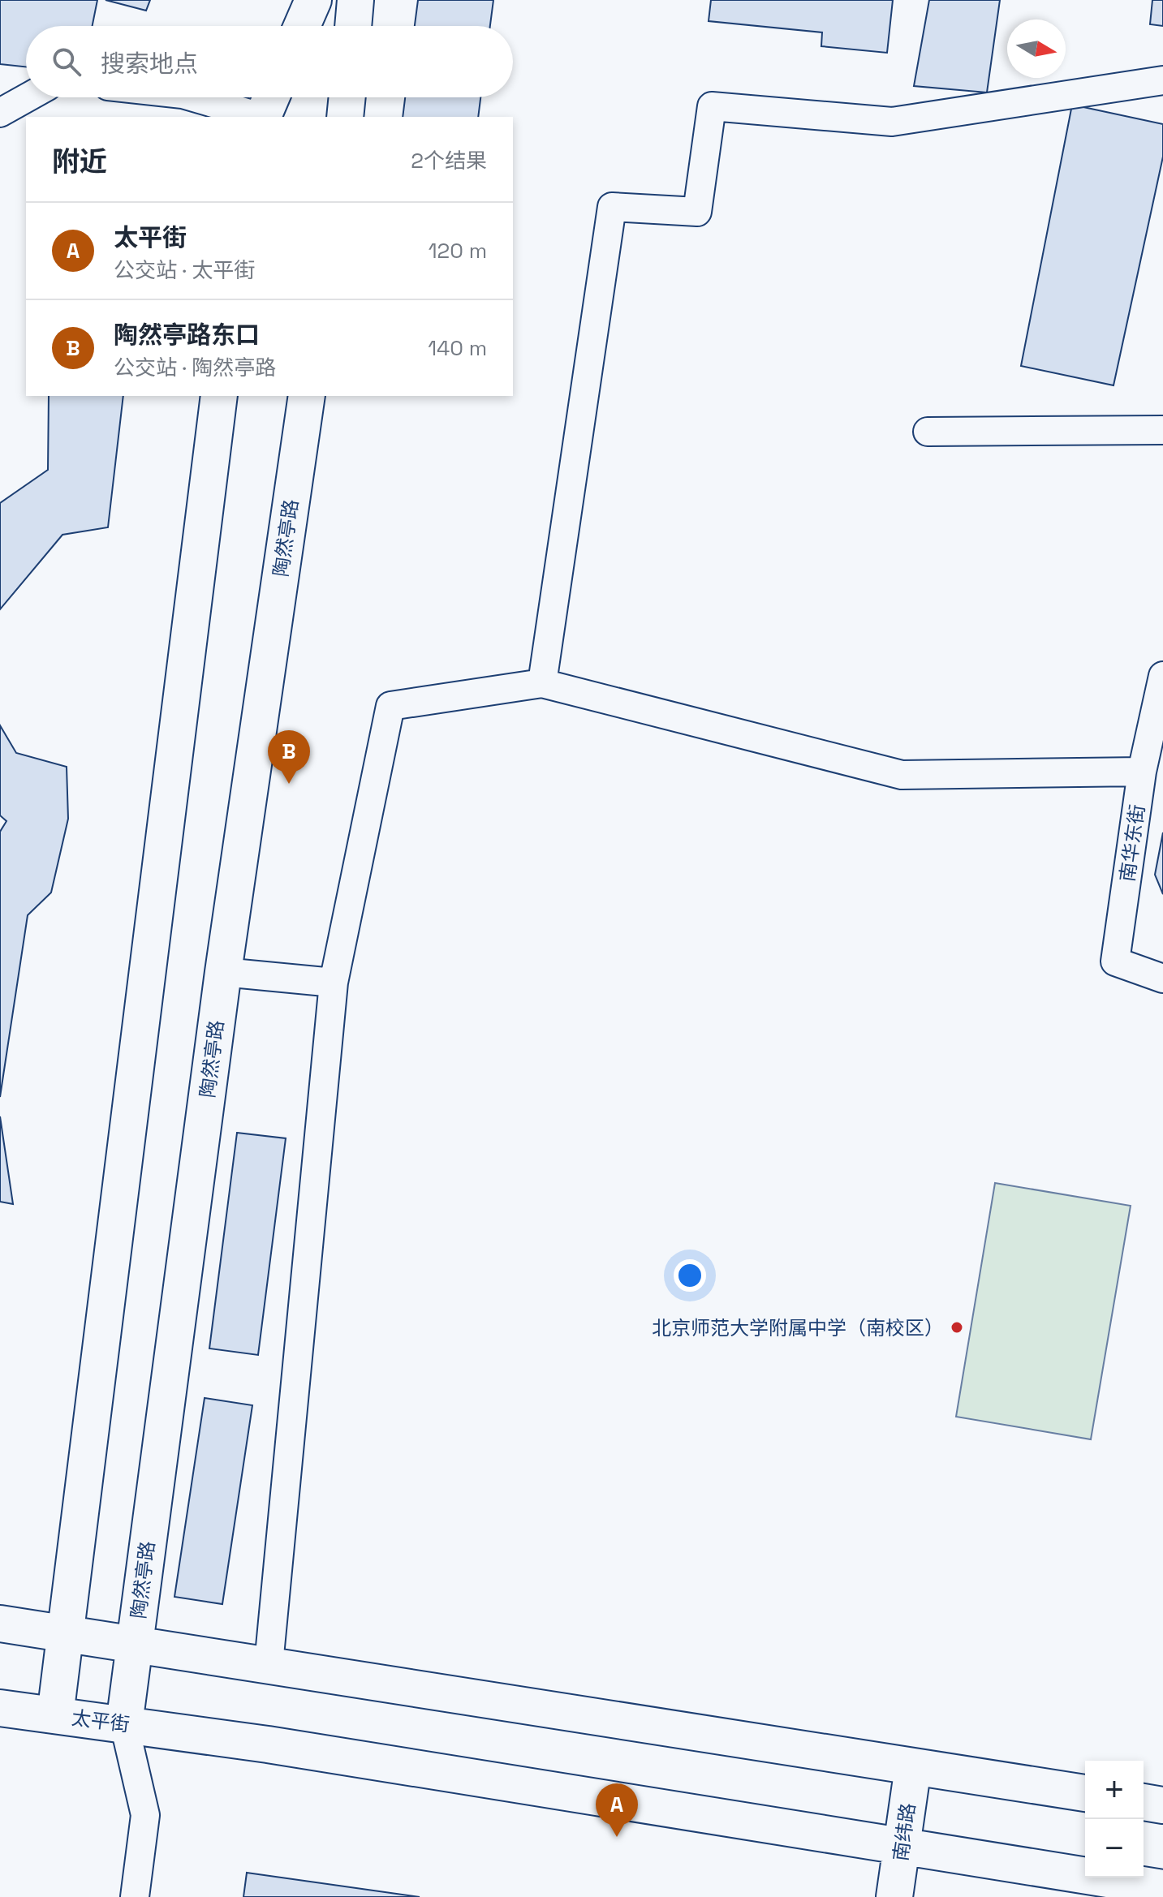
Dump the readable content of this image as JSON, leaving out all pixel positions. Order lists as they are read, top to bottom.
{
  "streets": {
    "main road": ["陶然亭路", "太平街", "南纬路"],
    "street": ["南华东街"]
  },
  "crossings": [
    ["陶然亭路", "太平街"],
    ["太平街", "南纬路"]
  ],
  "places": ["北京师范大学附属中学（南校区）"],
  "north": "right",
  "page": {
    "search": "搜索地点",
    "heading": ["附近", "2个结果"],
    "list": [
      {
        "mark": "A",
        "name": "太平街",
        "note": "公交站 · 太平街",
        "value": "120 m"
      },
      {
        "mark": "B",
        "name": "陶然亭路东口",
        "note": "公交站 · 陶然亭路",
        "value": "140 m"
      }
    ],
    "pins": ["B", "A"],
    "map_buttons": ["+", "−"]
  }
}
